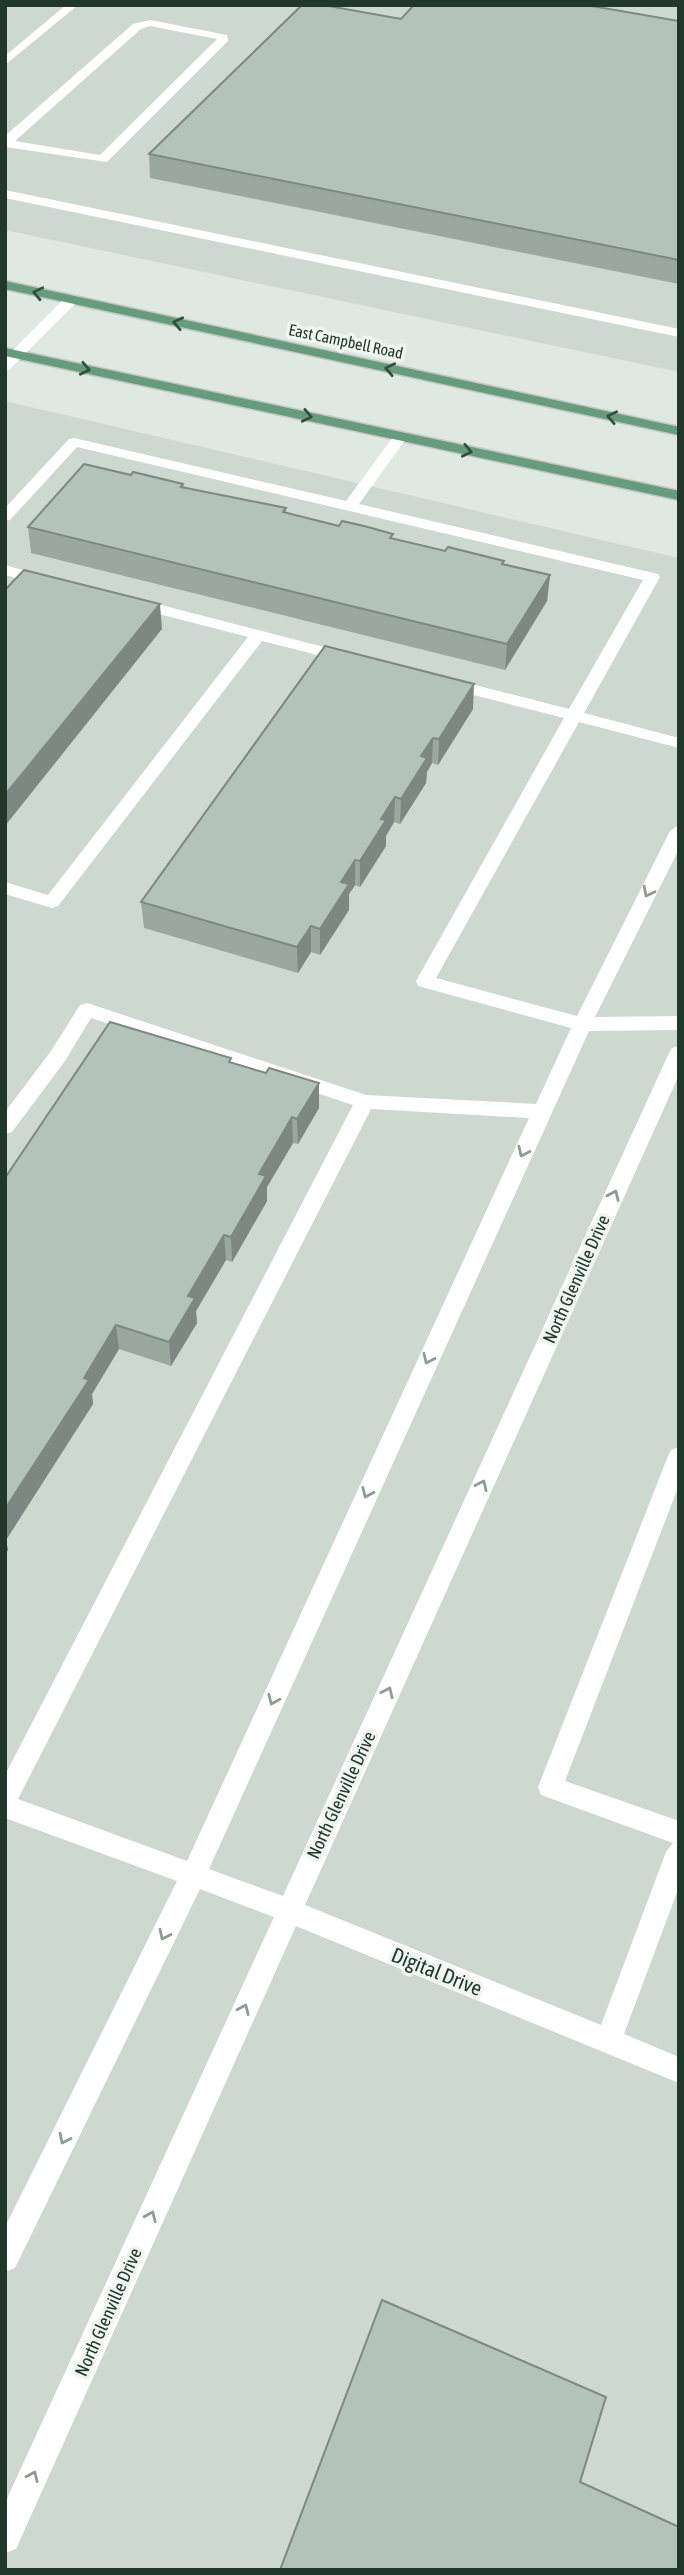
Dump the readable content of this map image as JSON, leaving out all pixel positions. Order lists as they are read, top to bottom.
{
  "streets": {
    "main road": ["East Campbell Road"],
    "street": ["North Glenville Drive", "Digital Drive"]
  },
  "crossings": [
    ["North Glenville Drive", "Digital Drive"]
  ]
}
